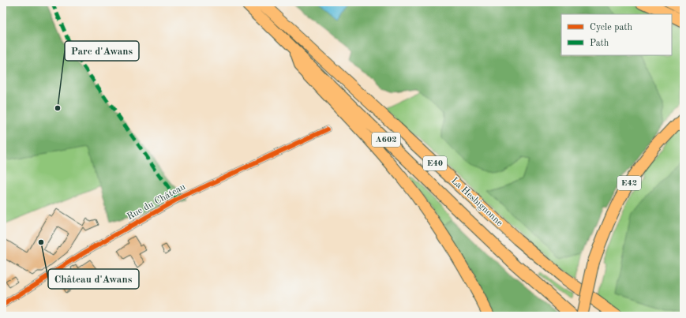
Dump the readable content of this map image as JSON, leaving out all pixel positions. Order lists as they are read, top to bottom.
{
  "streets": {
    "highway": [
      "A602",
      "E40",
      "E42",
      "La Hesbignonne"
    ],
    "street": ["Rue du Château"]
  },
  "places": ["Parc d'Awans", "Château d'Awans"],
  "legend": ["Cycle path", "Path"]
}
